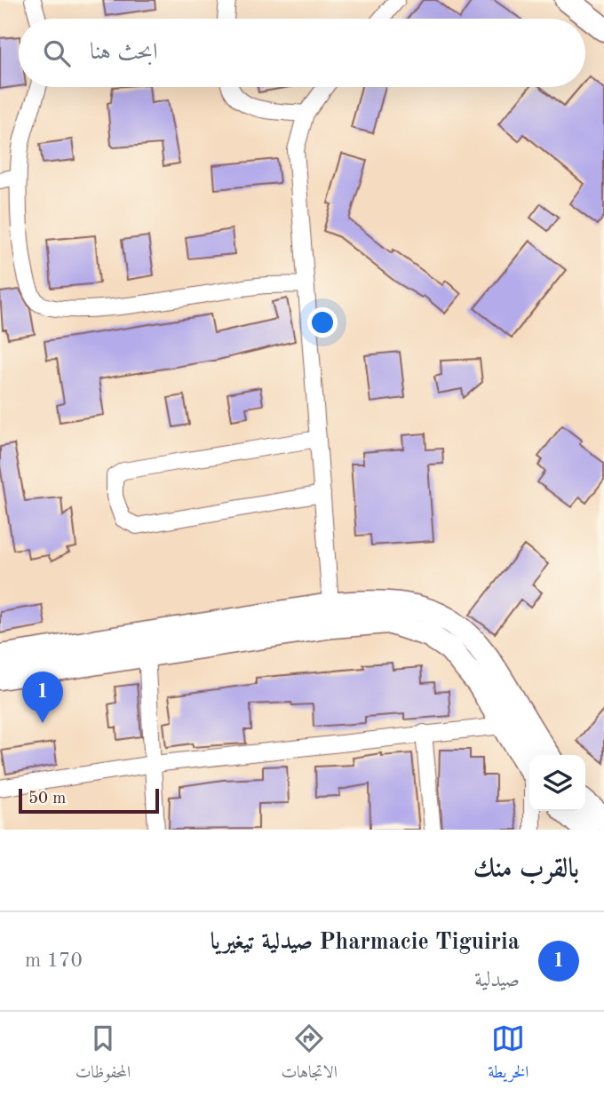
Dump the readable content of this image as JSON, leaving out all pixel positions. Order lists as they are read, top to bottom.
{
  "scale_bar": "50 m",
  "page": {
    "search": "ابحث هنا",
    "pins": "1",
    "scale": "50 m",
    "heading": "بالقرب منك",
    "list": [
      {
        "mark": "1",
        "name": "Pharmacie Tiguiria صيدلية تيغيريا",
        "note": "صيدلية",
        "value": "170 m"
      }
    ],
    "nav": ["الخريطة", "الاتجاهات", "المحفوظات"]
  }
}
